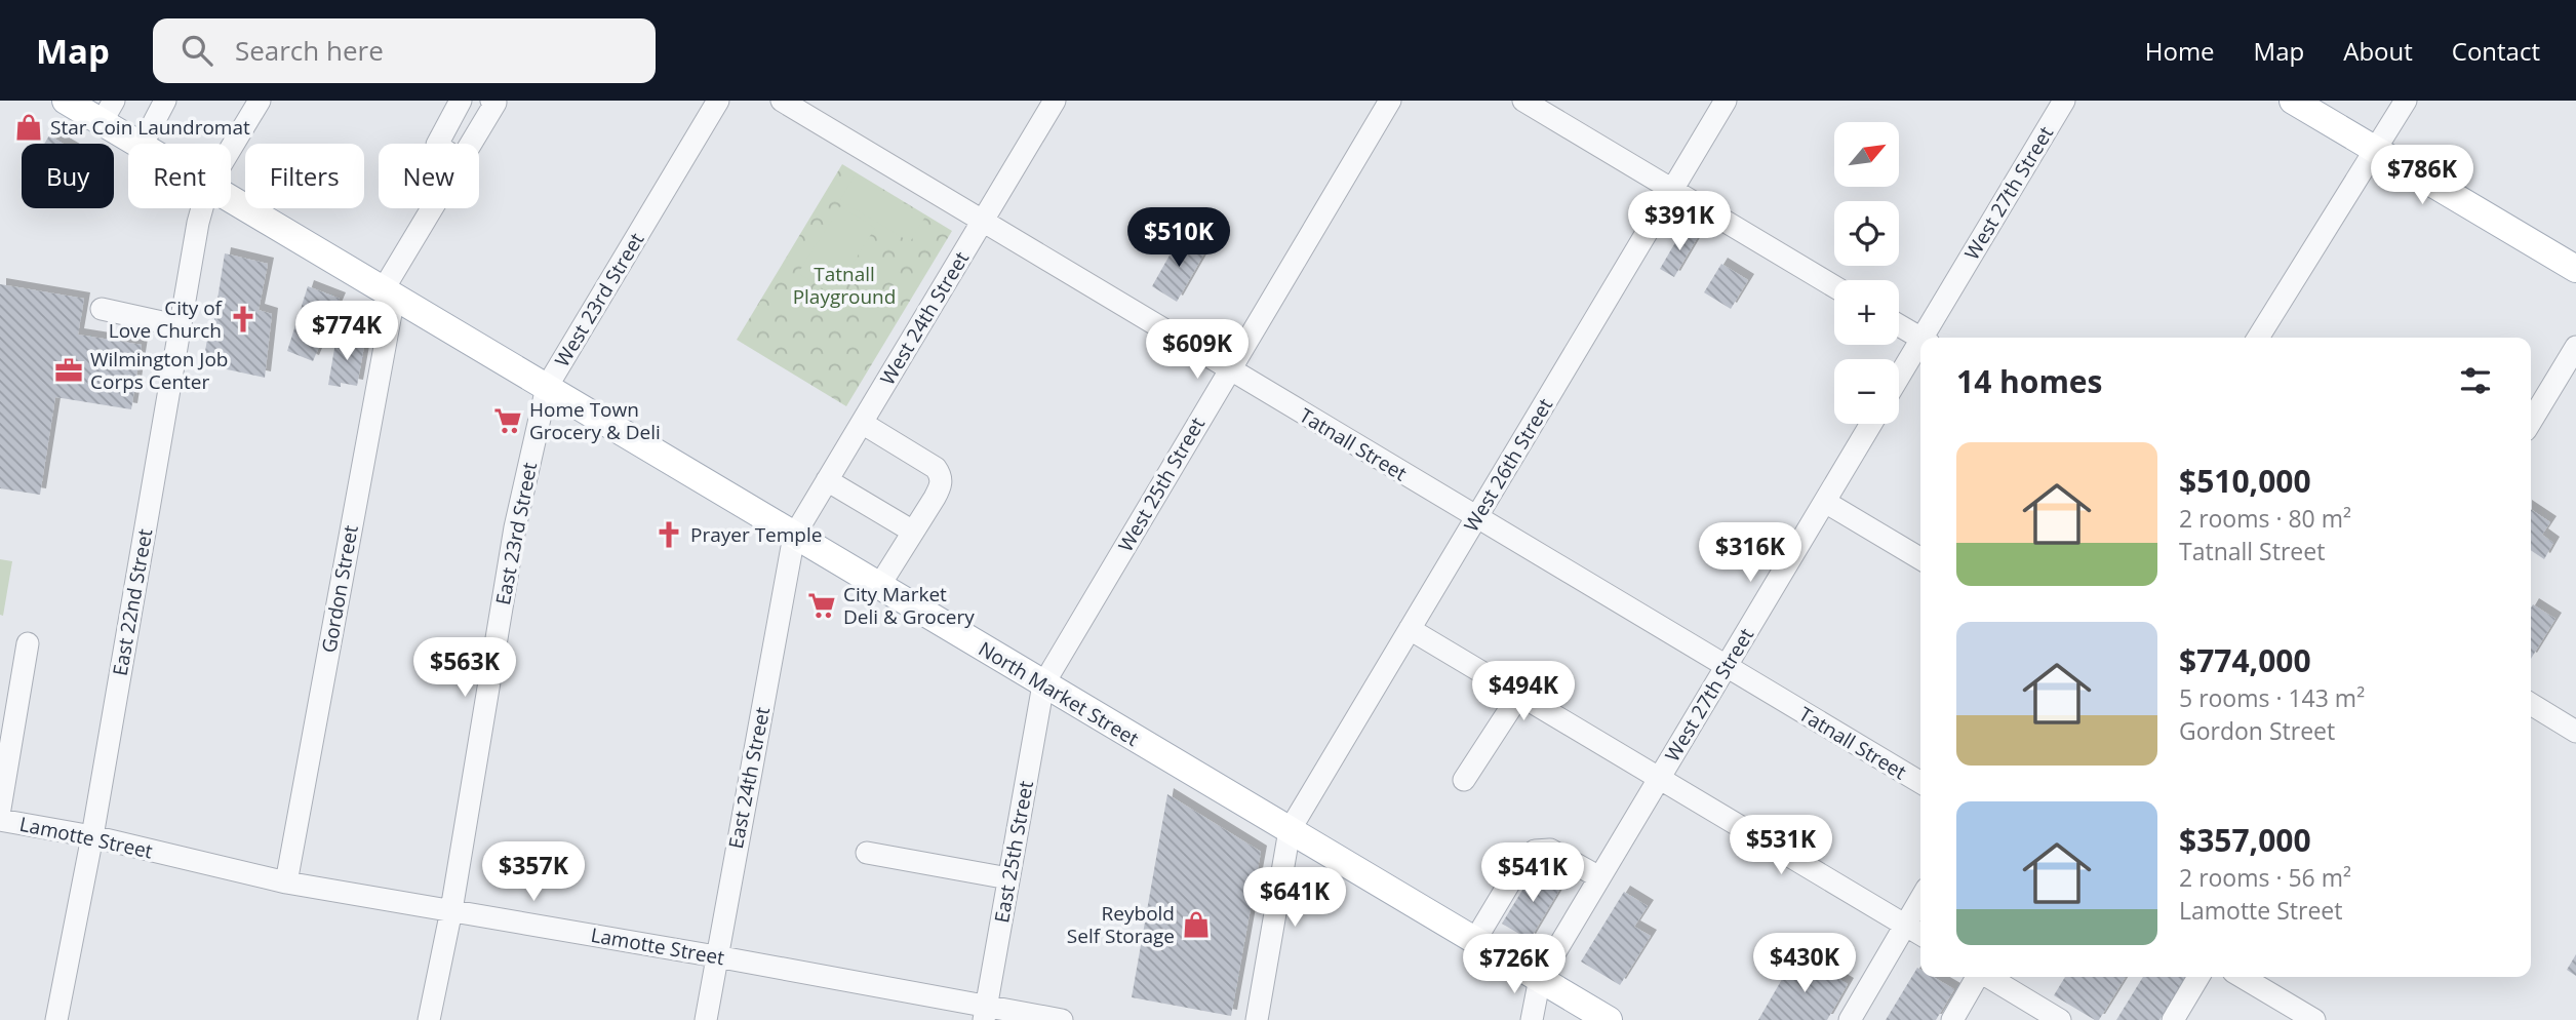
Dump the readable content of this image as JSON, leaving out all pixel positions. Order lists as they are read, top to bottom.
{
  "streets": {
    "main road": ["North Market Street"],
    "street": [
      "West 27th Street",
      "West 23rd Street",
      "West 24th Street",
      "Tatnall Street",
      "West 26th Street",
      "West 25th Street",
      "East 23rd Street",
      "Gordon Street",
      "East 22nd Street",
      "East 24th Street",
      "Lamotte Street",
      "East 25th Street"
    ]
  },
  "crossings": [
    ["West 27th Street", "Tatnall Street"],
    ["West 27th Street", "North Market Street"],
    ["West 23rd Street", "East 23rd Street"],
    ["West 23rd Street", "North Market Street"],
    ["West 24th Street", "Tatnall Street"],
    ["West 24th Street", "North Market Street"],
    ["West 24th Street", "East 24th Street"],
    ["Tatnall Street", "West 26th Street"],
    ["Tatnall Street", "West 25th Street"],
    ["West 26th Street", "North Market Street"],
    ["West 25th Street", "North Market Street"],
    ["West 25th Street", "East 25th Street"],
    ["East 23rd Street", "North Market Street"],
    ["East 23rd Street", "Lamotte Street"],
    ["Gordon Street", "North Market Street"],
    ["Gordon Street", "Lamotte Street"],
    ["East 22nd Street", "Lamotte Street"],
    ["North Market Street", "East 24th Street"],
    ["North Market Street", "East 25th Street"],
    ["East 24th Street", "Lamotte Street"],
    ["Lamotte Street", "East 25th Street"]
  ],
  "parks": ["Tatnall Playground"],
  "places": {
    "shop": ["Star Coin Laundromat", "Reybold Self Storage"],
    "church": ["City of Love Church", "Prayer Temple"],
    "office": ["Wilmington Job Corps Center"],
    "supermarket": ["Home Town Grocery & Deli", "City Market Deli & Grocery"]
  },
  "north": "top right",
  "page": {
    "header": "Map",
    "search": "Search here",
    "nav": [
      "Home",
      "Map",
      "About",
      "Contact"
    ],
    "map_buttons": ["+", "−"],
    "chip": [
      "Buy",
      "Rent",
      "Filters",
      "New"
    ],
    "price": [
      "$786K",
      "$391K",
      "$510K",
      "$774K",
      "$609K",
      "$316K",
      "$563K",
      "$494K",
      "$531K",
      "$357K",
      "$541K",
      "$641K",
      "$430K",
      "$726K"
    ],
    "heading": "14 homes",
    "list": [
      {
        "name": "$510,000",
        "note": "2 rooms · 80 m² · Tatnall Street"
      },
      {
        "name": "$774,000",
        "note": "5 rooms · 143 m² · Gordon Street"
      },
      {
        "name": "$357,000",
        "note": "2 rooms · 56 m² · Lamotte Street"
      }
    ]
  }
}
